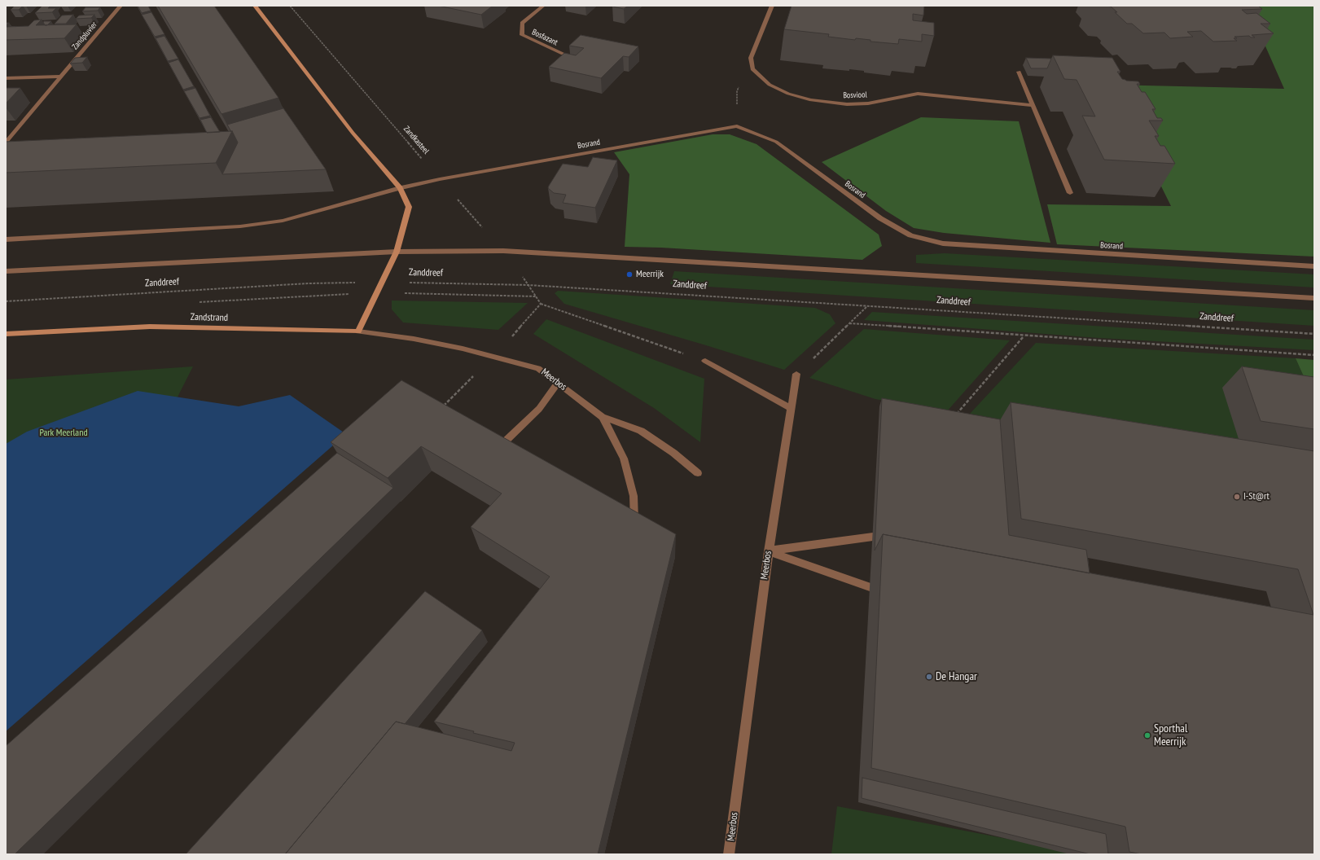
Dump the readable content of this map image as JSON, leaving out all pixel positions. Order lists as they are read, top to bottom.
{
  "streets": {
    "street": [
      "Zandpluvier",
      "Bosfazant",
      "Bosviool",
      "Bosrand",
      "Zanddreef",
      "Zandstrand",
      "Meerbos"
    ],
    "path": ["Zandkasteel"]
  },
  "crossings": [
    ["Zandkasteel", "Bosrand"],
    ["Zandkasteel", "Zanddreef"],
    ["Zandstrand", "Meerbos"]
  ],
  "parks": ["Park Meerland"],
  "places": [
    "Meerrijk",
    "I-St@rt",
    "De Hangar",
    "Sporthal Meerrijk"
  ]
}
